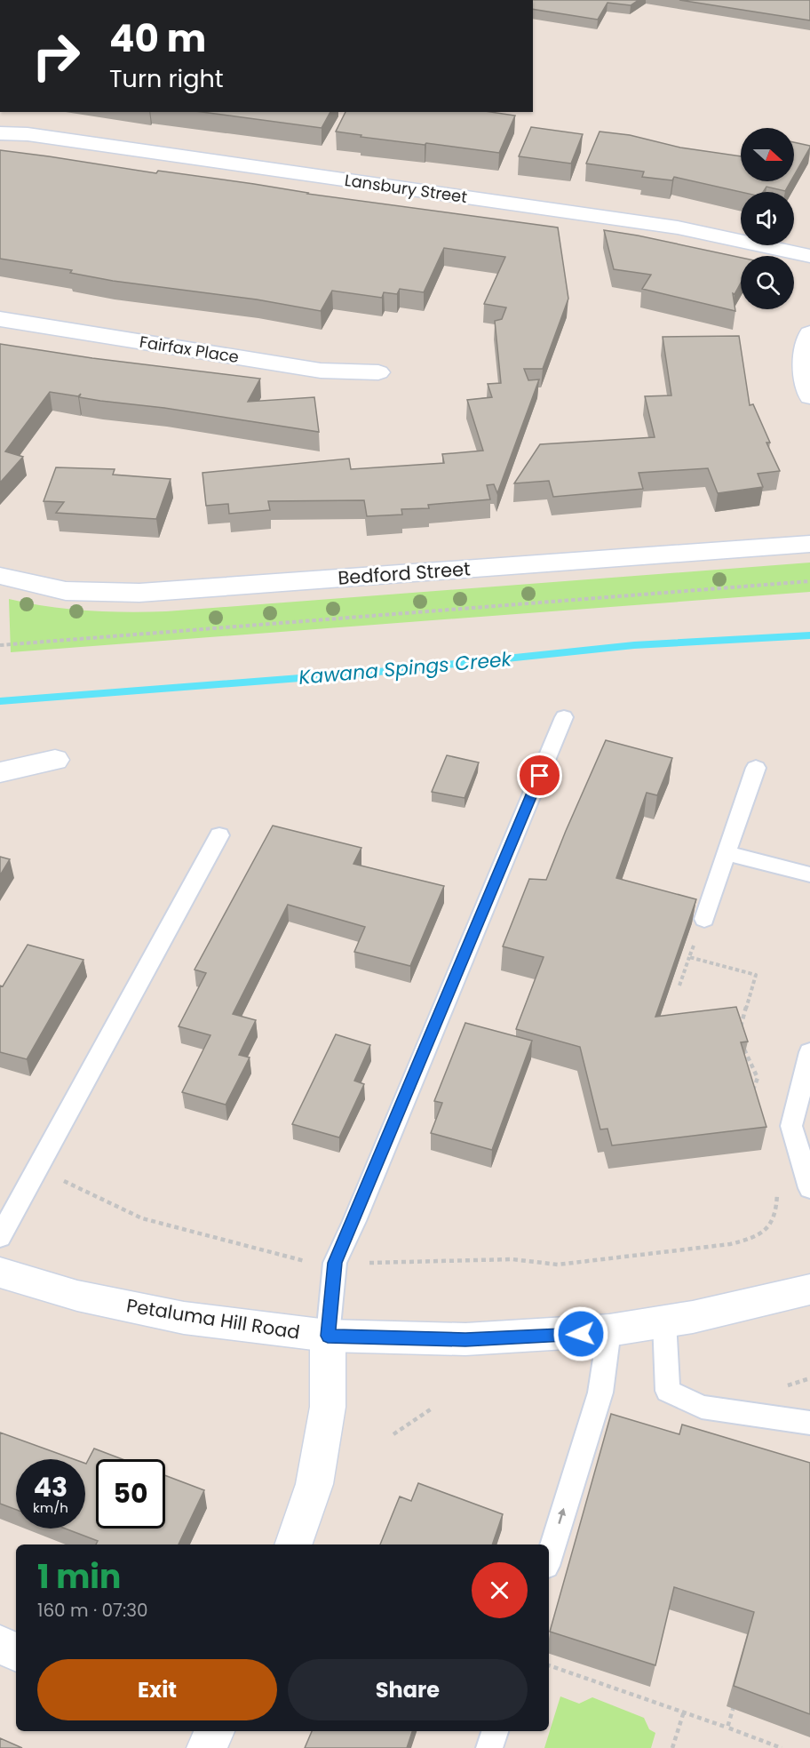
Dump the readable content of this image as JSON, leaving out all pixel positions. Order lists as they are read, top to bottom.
{
  "streets": {
    "street": [
      "Lansbury Street",
      "Fairfax Place",
      "Bedford Street",
      "Petaluma Hill Road"
    ]
  },
  "water": ["Kawana Spings Creek"],
  "north": "right",
  "page": {
    "turn": ["40 m", "Turn right"],
    "speed": "43 km/h",
    "limit": "50",
    "heading": ["1 min", "160 m · 07:30"],
    "buttons": ["Exit", "Share"]
  }
}
